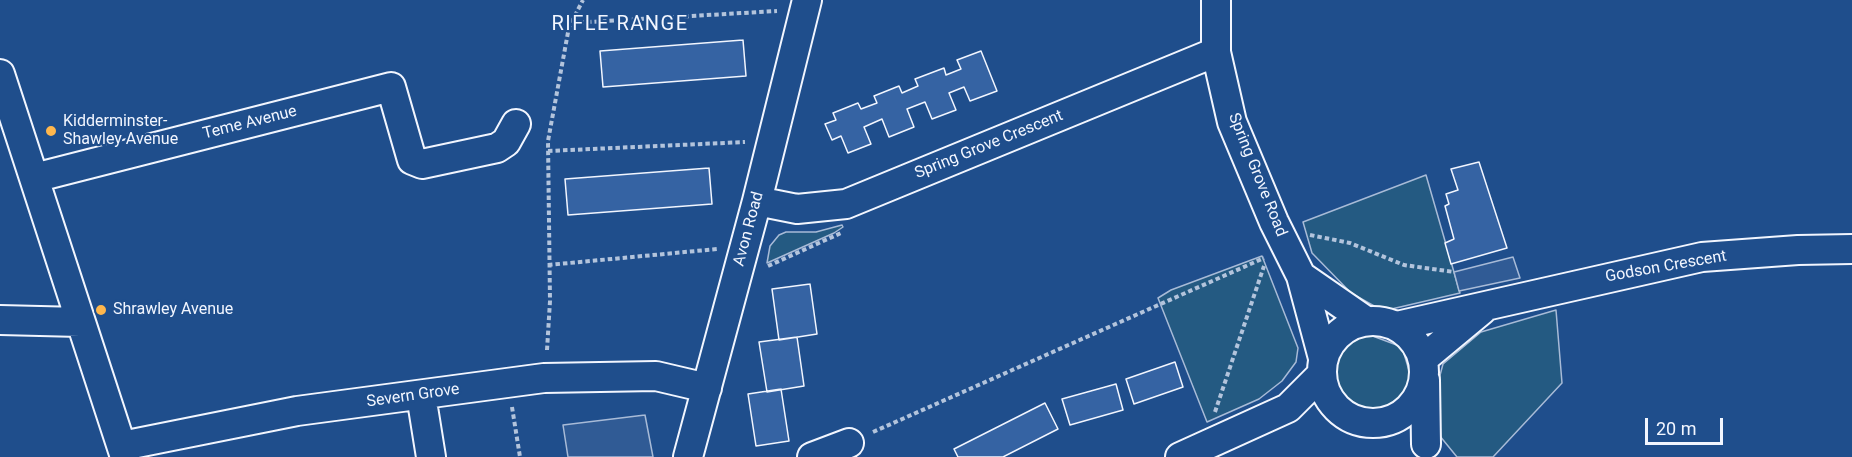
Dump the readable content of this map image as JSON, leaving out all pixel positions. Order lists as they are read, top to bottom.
{
  "streets": {
    "street": [
      "Teme Avenue",
      "Spring Grove Crescent",
      "Spring Grove Road",
      "Avon Road",
      "Godson Crescent",
      "Severn Grove"
    ]
  },
  "crossings": [
    ["Spring Grove Crescent", "Spring Grove Road"],
    ["Spring Grove Crescent", "Avon Road"],
    ["Spring Grove Road", "Godson Crescent"],
    ["Avon Road", "Severn Grove"]
  ],
  "districts": ["RIFLE RANGE"],
  "places": ["Kidderminster- Shawley Avenue", "Shrawley Avenue"],
  "scale_bar": "20 m"
}
